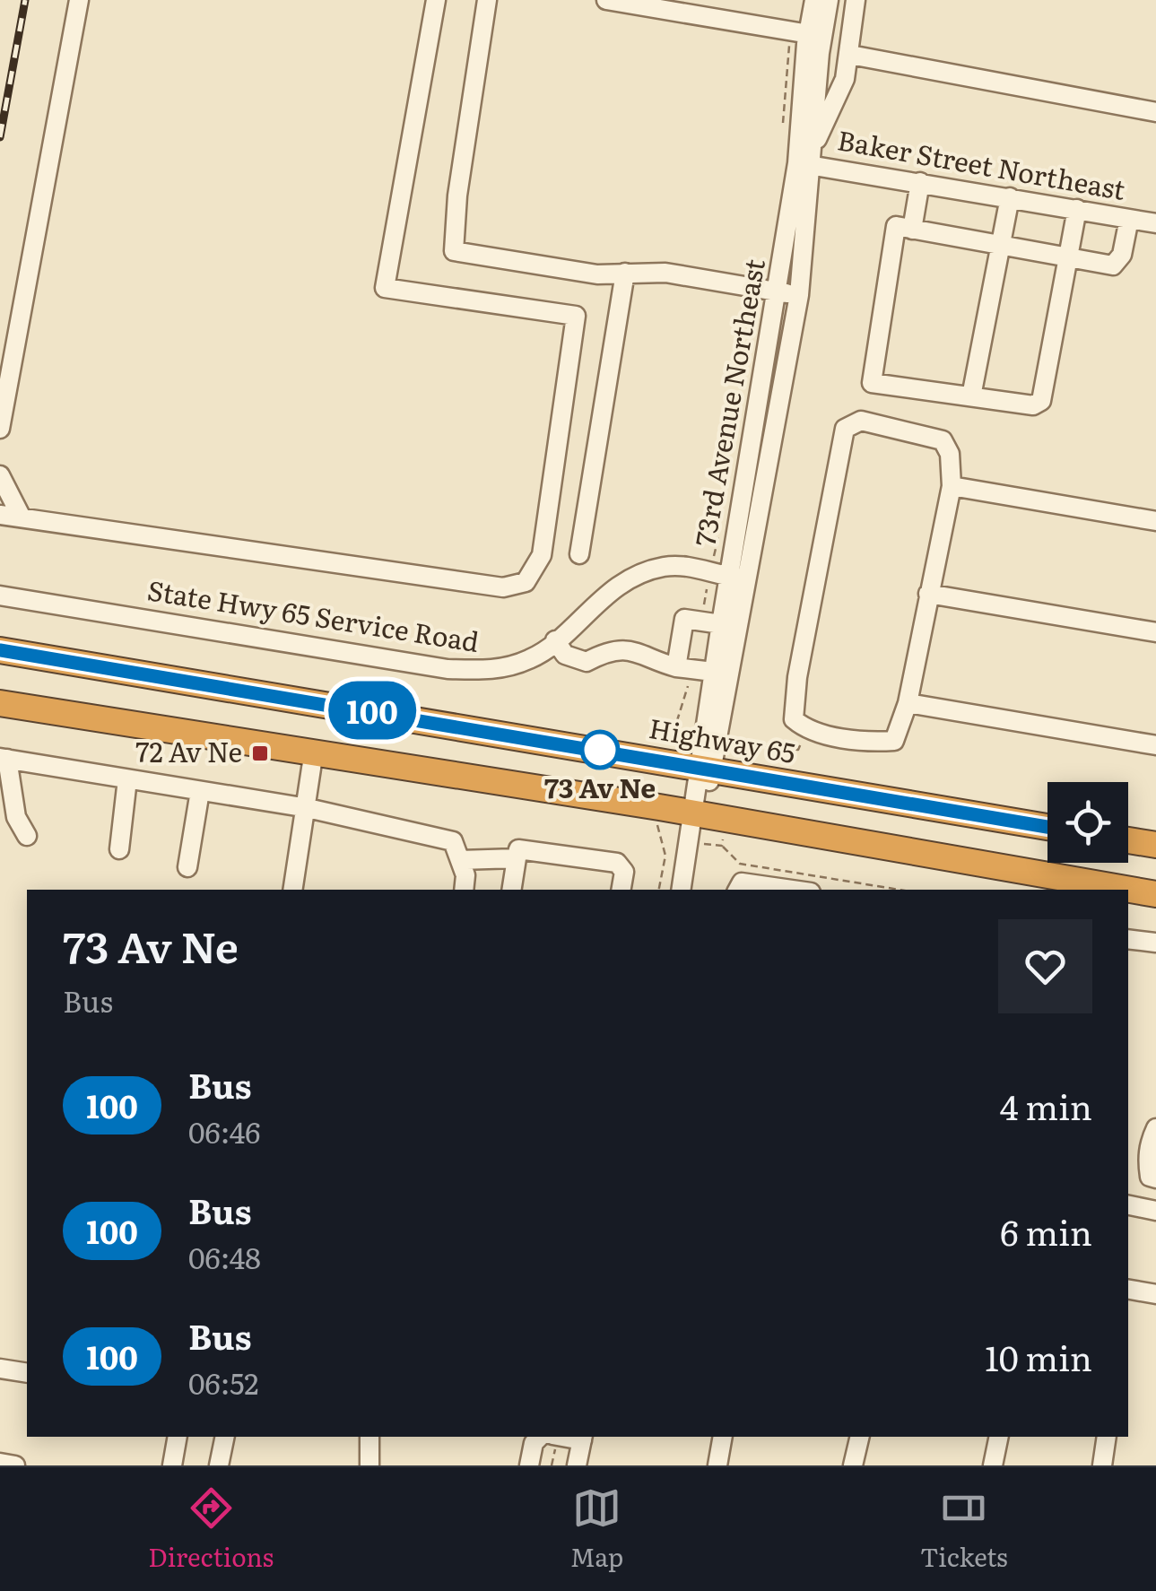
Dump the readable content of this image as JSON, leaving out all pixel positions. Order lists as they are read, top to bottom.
{
  "streets": {
    "highway": ["Highway 65"],
    "street": ["Baker Street Northeast", "73rd Avenue Northeast", "State Hwy 65 Service Road"]
  },
  "crossings": [
    ["Baker Street Northeast", "73rd Avenue Northeast"],
    ["73rd Avenue Northeast", "State Hwy 65 Service Road"],
    ["73rd Avenue Northeast", "Highway 65"]
  ],
  "places": {
    "other": ["73 Av Ne"],
    "transit": ["72 Av Ne"]
  },
  "lines": ["bus line 100"],
  "page": {
    "on_map": "100",
    "heading": ["73 Av Ne", "Bus"],
    "list": [
      {
        "mark": "100",
        "name": "Bus",
        "note": "06:46",
        "value": "4 min"
      },
      {
        "mark": "100",
        "name": "Bus",
        "note": "06:48",
        "value": "6 min"
      },
      {
        "mark": "100",
        "name": "Bus",
        "note": "06:52",
        "value": "10 min"
      }
    ],
    "tabs": ["Directions", "Map", "Tickets"]
  }
}
